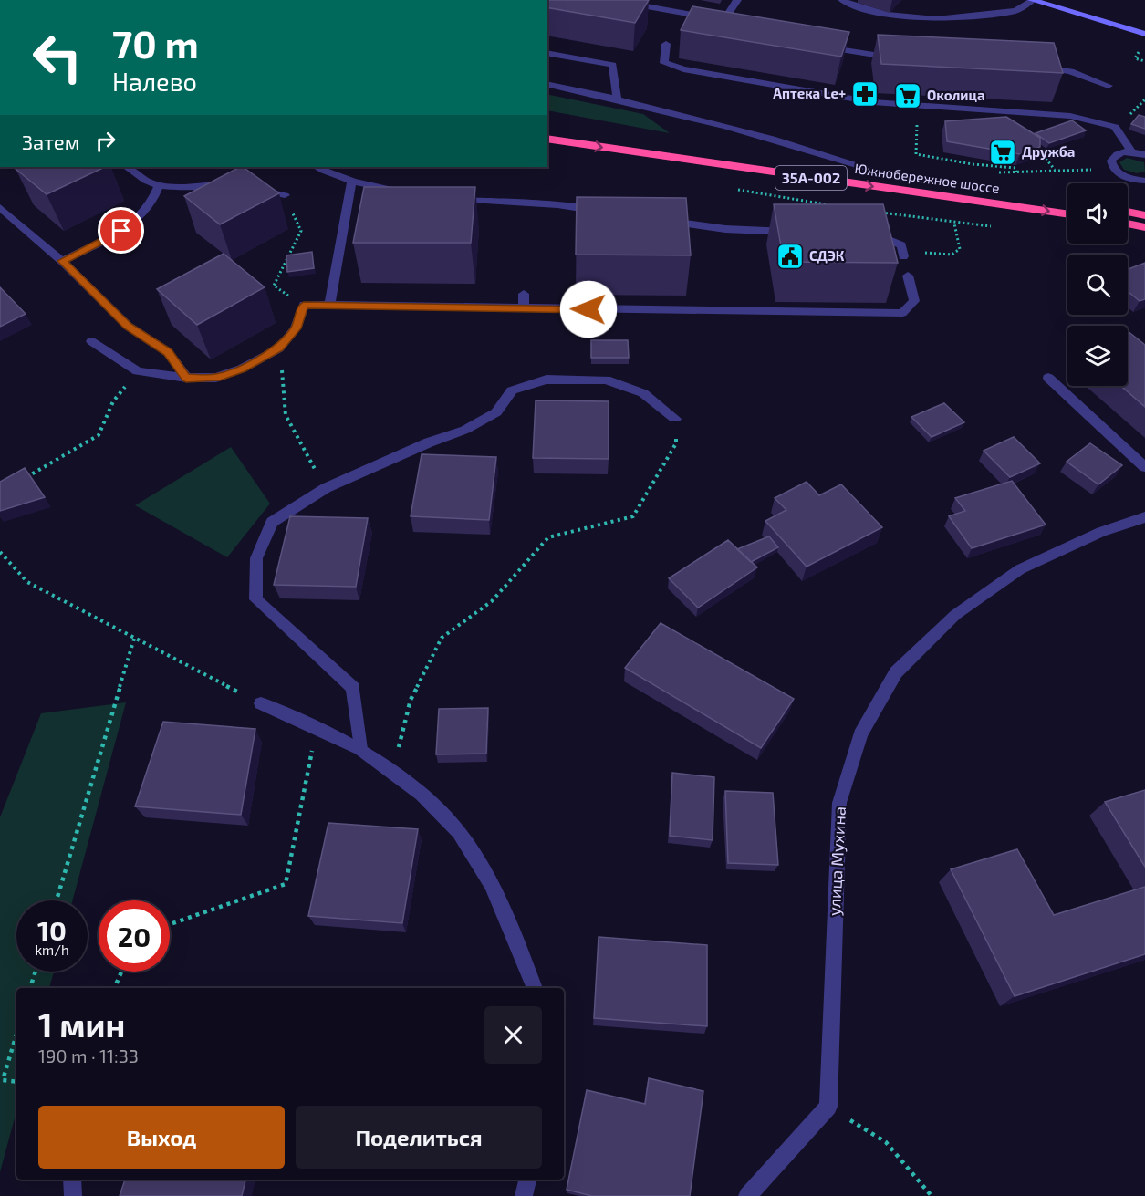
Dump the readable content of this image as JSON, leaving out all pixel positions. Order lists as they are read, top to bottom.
{
  "streets": {
    "highway": ["35А-002", "Южнобережное шоссе"],
    "street": ["улица Мухина"]
  },
  "places": {
    "pharmacy": ["Аптека Le+"],
    "supermarket": ["Околица", "Дружба"],
    "public building": ["СДЭК"]
  },
  "page": {
    "turn": ["70 m", "Налево"],
    "then": "Затем",
    "speed": "10 km/h",
    "limit": "20",
    "heading": ["1 мин", "190 m · 11:33"],
    "buttons": ["Выход", "Поделиться"]
  }
}
